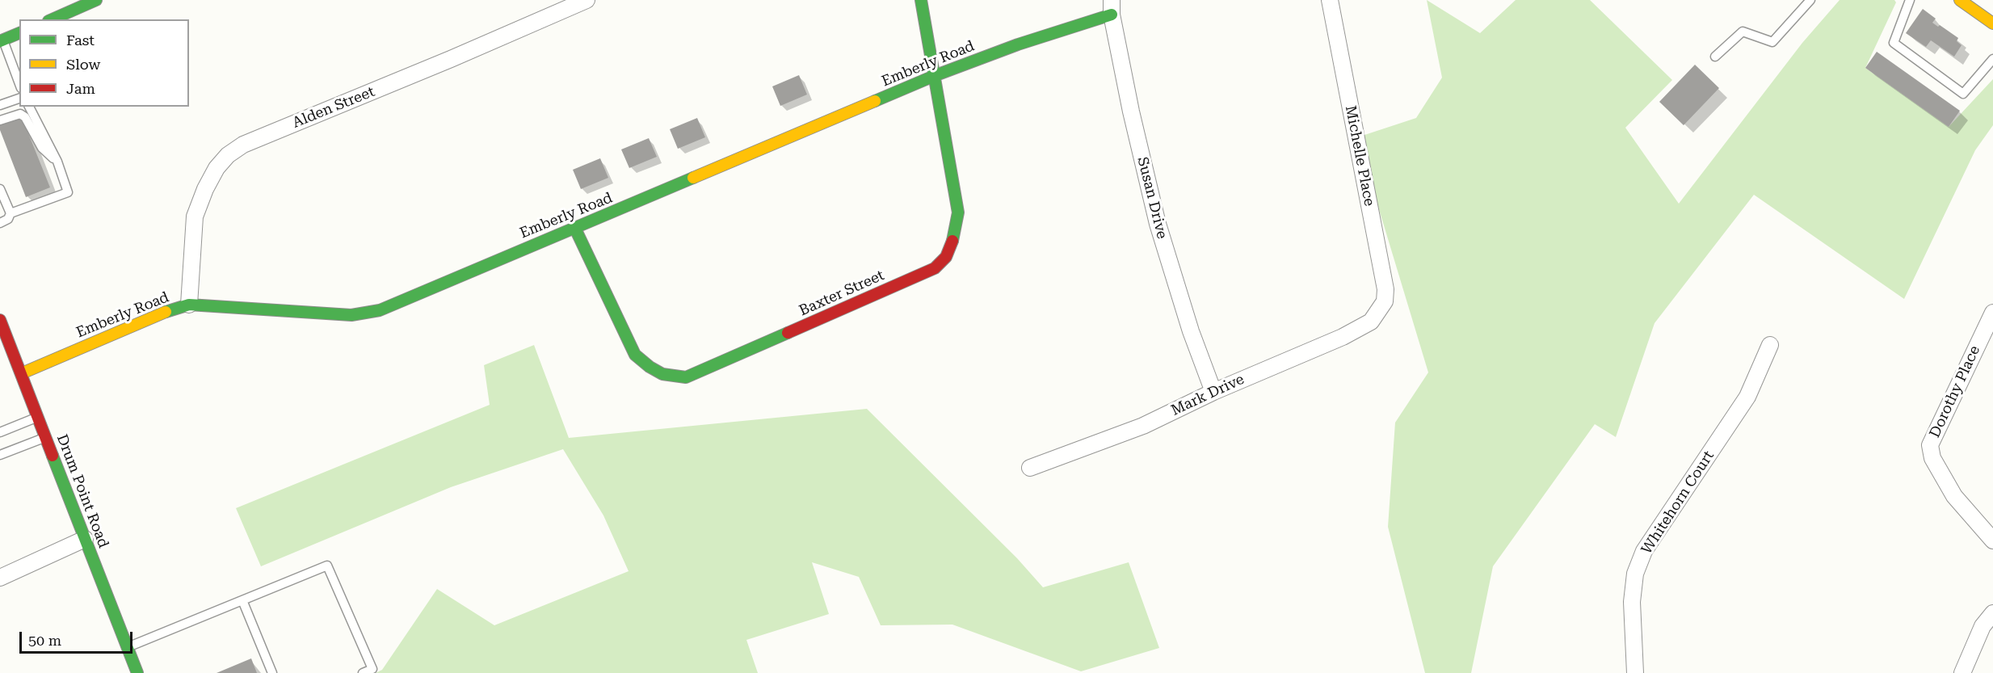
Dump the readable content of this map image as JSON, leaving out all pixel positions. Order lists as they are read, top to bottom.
{
  "streets": {
    "street": [
      "Emberly Road",
      "Alden Street",
      "Michelle Place",
      "Susan Drive",
      "Baxter Street",
      "Dorothy Place",
      "Mark Drive",
      "Drum Point Road",
      "Whitehorn Court"
    ]
  },
  "crossings": [
    ["Emberly Road", "Alden Street"],
    ["Emberly Road", "Susan Drive"],
    ["Emberly Road", "Baxter Street"],
    ["Emberly Road", "Drum Point Road"],
    ["Michelle Place", "Mark Drive"],
    ["Susan Drive", "Mark Drive"]
  ],
  "legend": ["Fast", "Slow", "Jam"],
  "scale_bar": "50 m"
}
